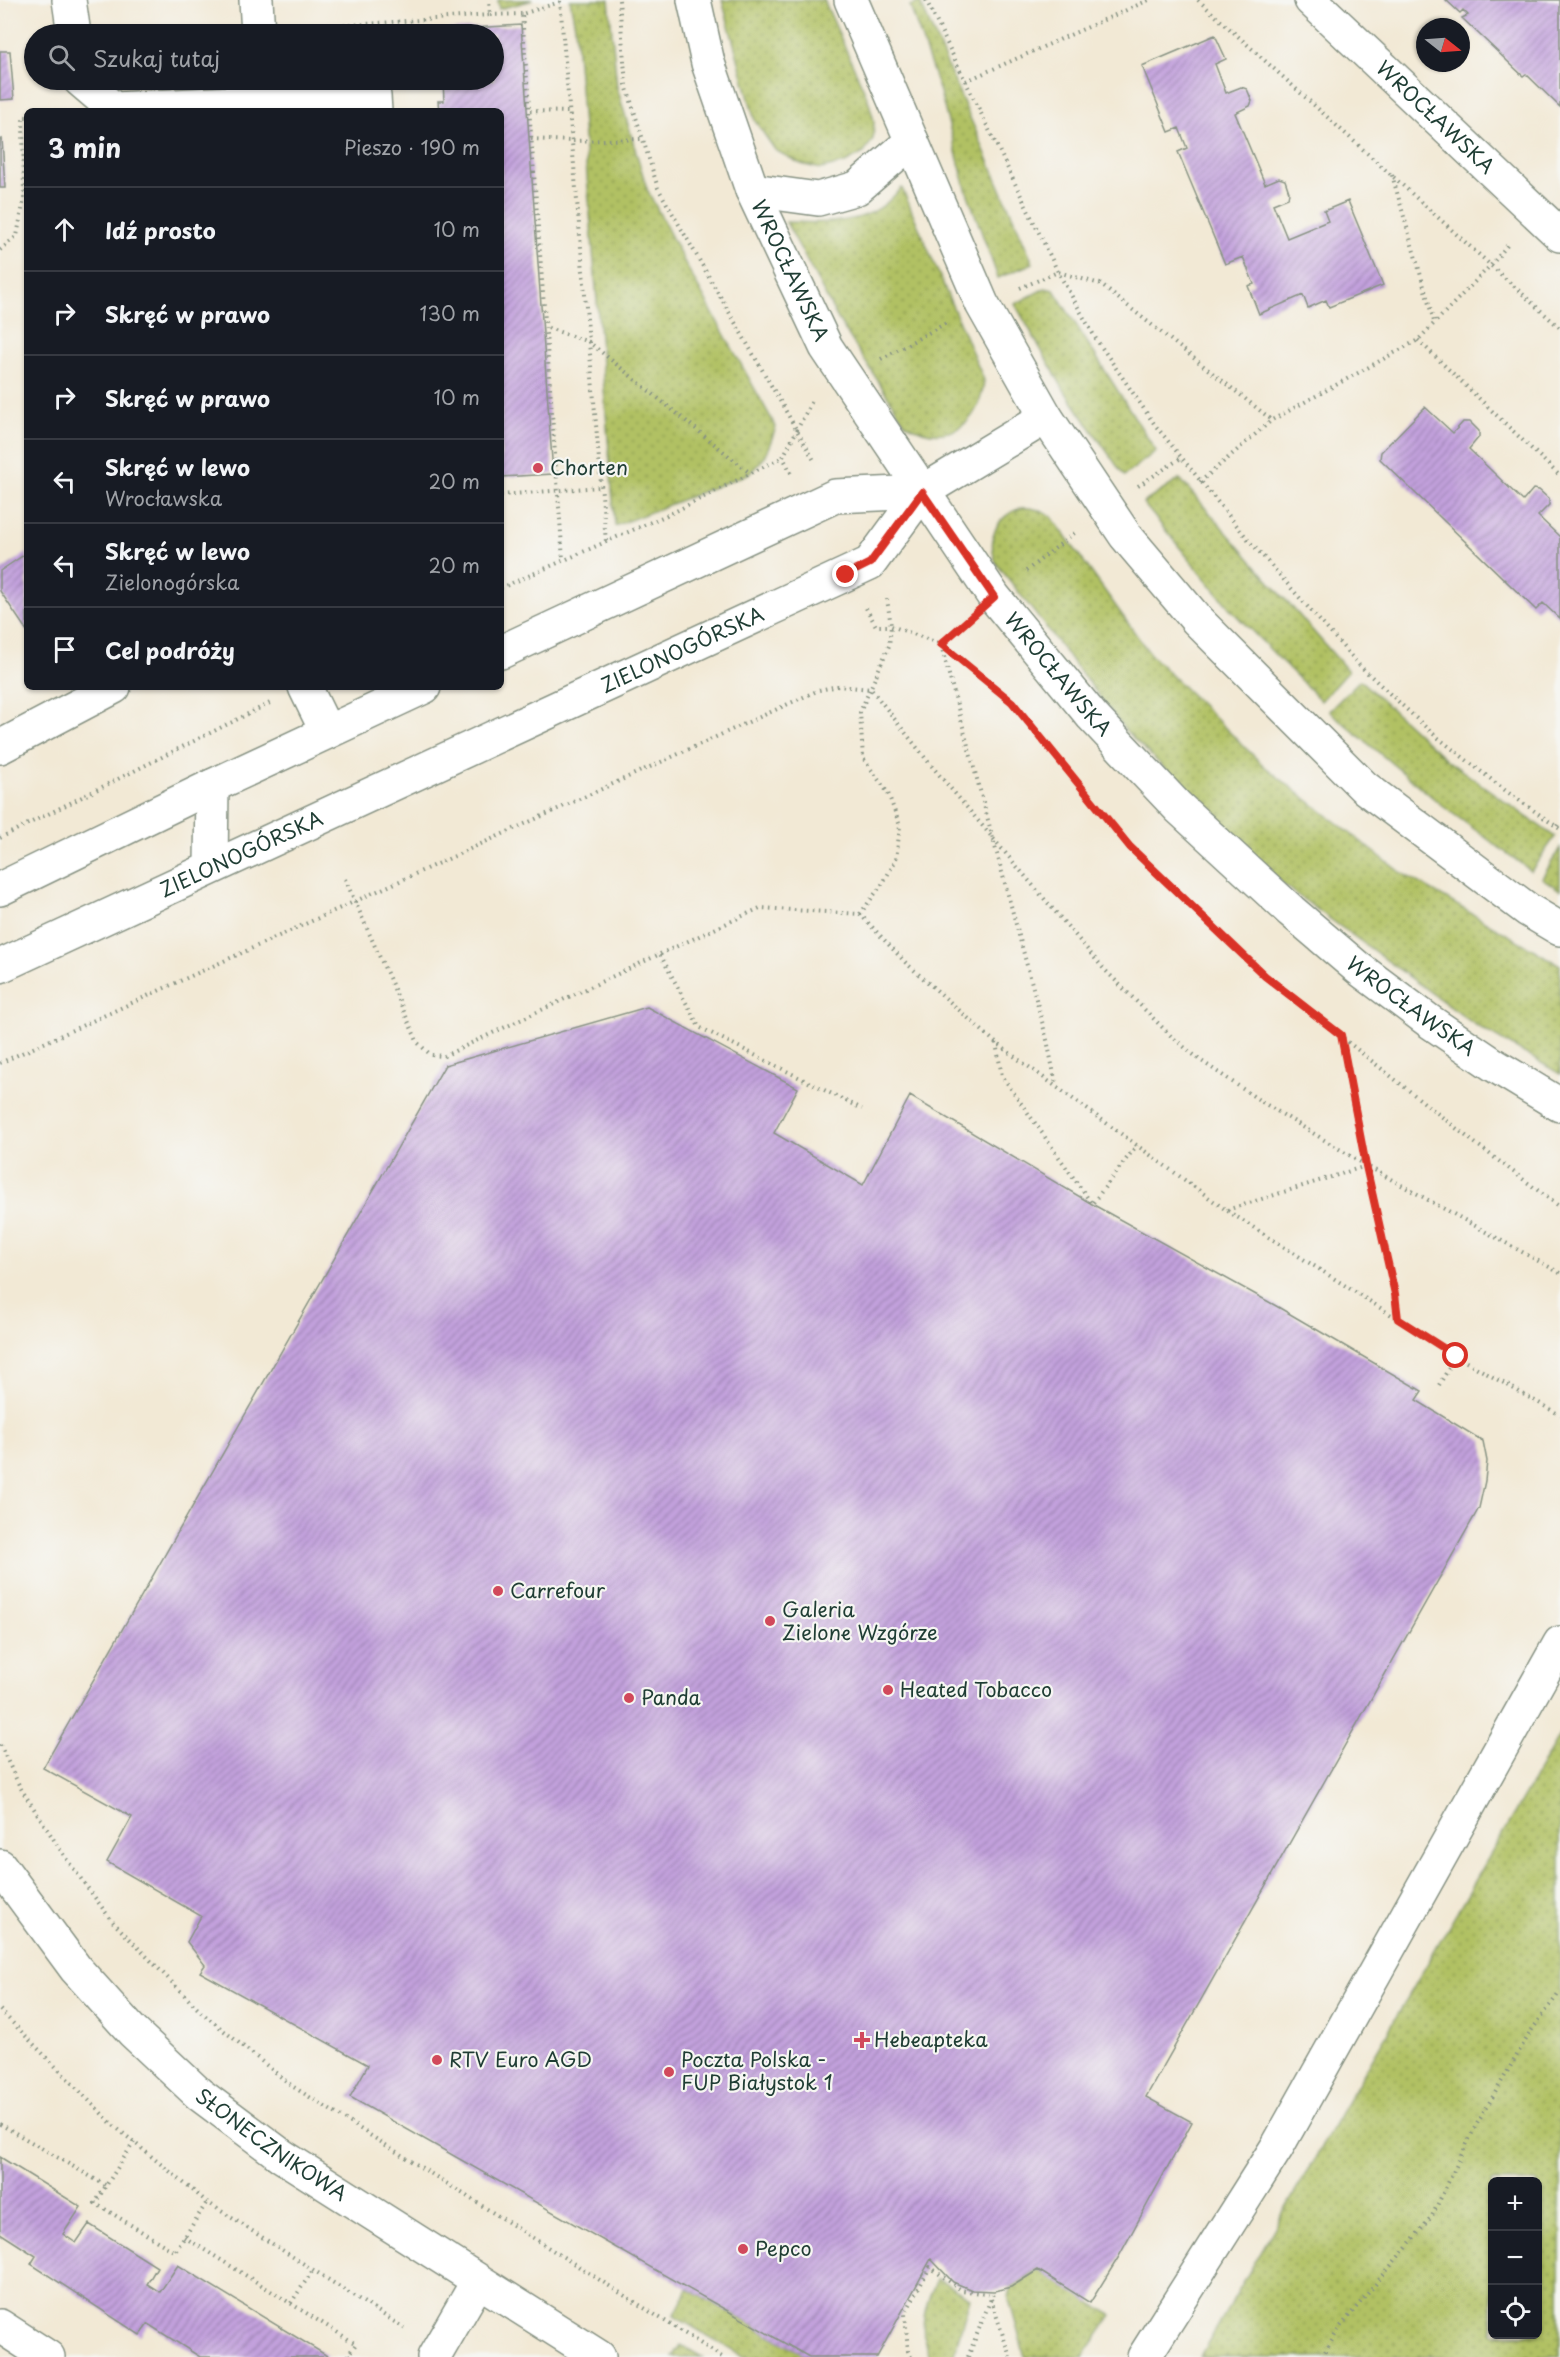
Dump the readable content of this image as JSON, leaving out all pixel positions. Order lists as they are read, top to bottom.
{
  "streets": {
    "street": ["WROCŁAWSKA", "ZIELONOGÓRSKA", "SŁONECZNIKOWA"]
  },
  "crossings": [
    ["WROCŁAWSKA", "ZIELONOGÓRSKA"]
  ],
  "places": {
    "other": [
      "Chorten",
      "Carrefour",
      "Galeria Zielone Wzgórze",
      "Heated Tobacco",
      "Panda",
      "RTV Euro AGD",
      "Poczta Polska - FUP Białystok 1",
      "Pepco"
    ],
    "health": ["Hebeapteka"]
  },
  "north": "right",
  "page": {
    "search": "Szukaj tutaj",
    "heading": ["3 min", "Pieszo · 190 m"],
    "list": [
      ["Idź prosto", "10 m"],
      ["Skręć w prawo", "130 m"],
      ["Skręć w prawo", "10 m"],
      ["Skręć w lewo", "Wrocławska", "20 m"],
      ["Skręć w lewo", "Zielonogórska", "20 m"],
      "Cel podróży"
    ],
    "map_buttons": ["+", "−"]
  }
}
